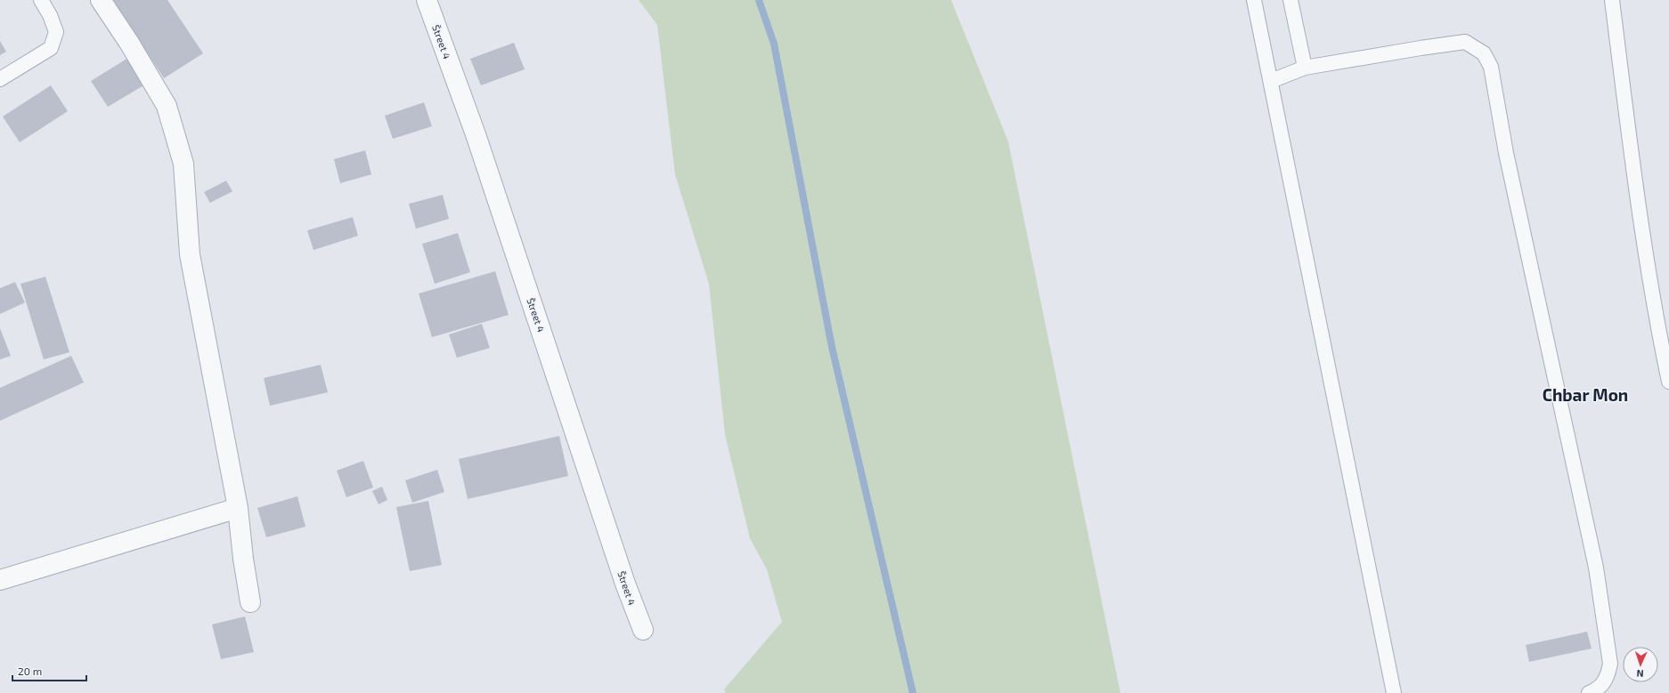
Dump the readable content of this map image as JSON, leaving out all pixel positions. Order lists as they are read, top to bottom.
{
  "streets": {
    "street": ["S̄treet 4"]
  },
  "districts": ["Chbar Mon"],
  "scale_bar": "20 m",
  "north": "bottom"
}
